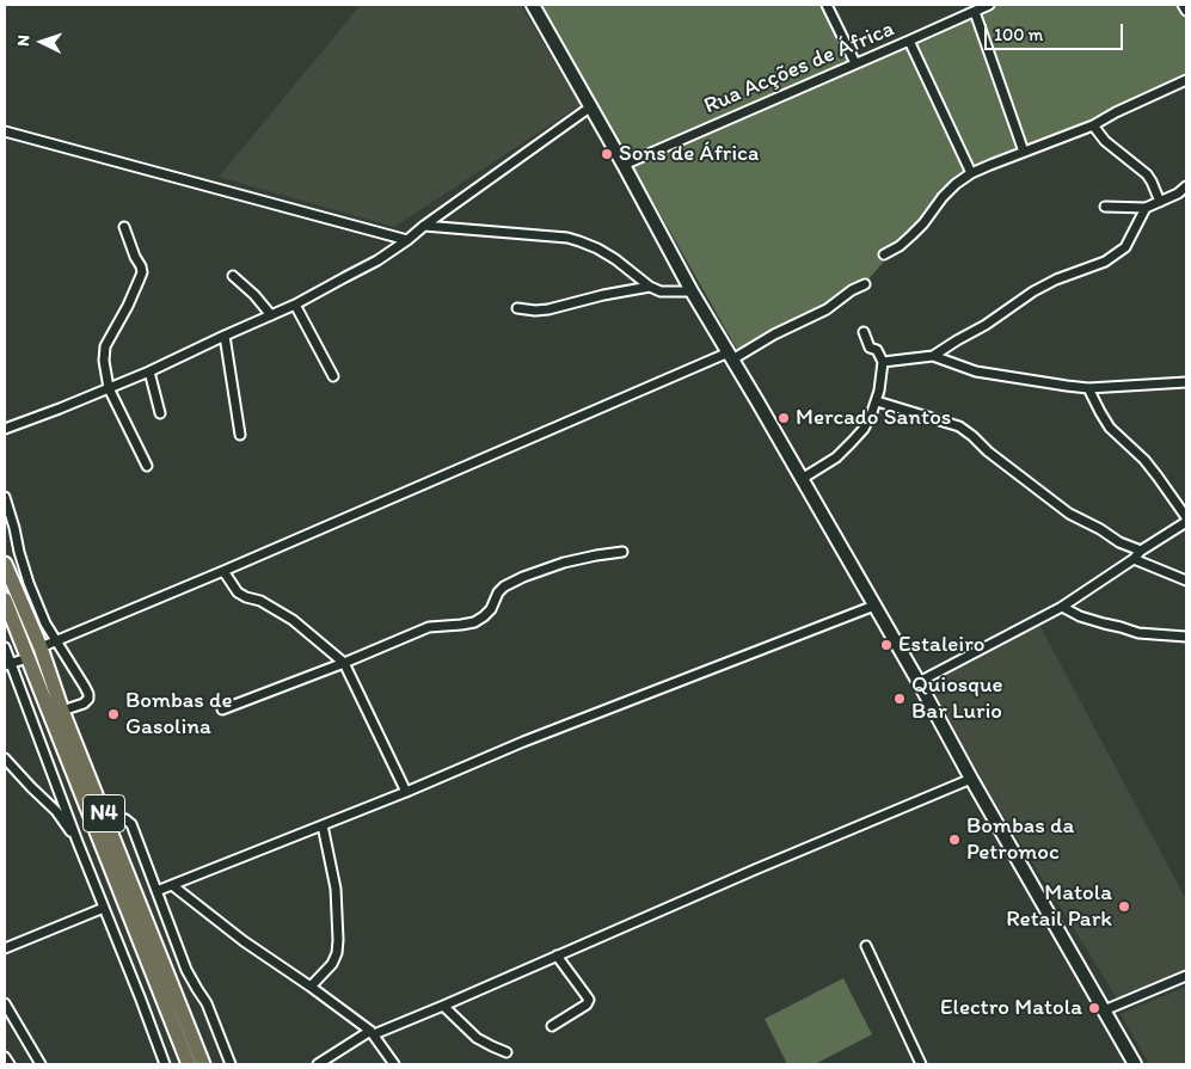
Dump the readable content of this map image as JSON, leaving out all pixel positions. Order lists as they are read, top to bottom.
{
  "streets": {
    "highway": ["N4"],
    "street": ["Rua Acções de África"]
  },
  "places": [
    "Sons de África",
    "Mercado Santos",
    "Estaleiro",
    "Quiosque Bar Lurio",
    "Bombas de Gasolina",
    "Bombas da Petromoc",
    "Matola Retail Park",
    "Electro Matola"
  ],
  "scale_bar": "100 m",
  "north": "left"
}
